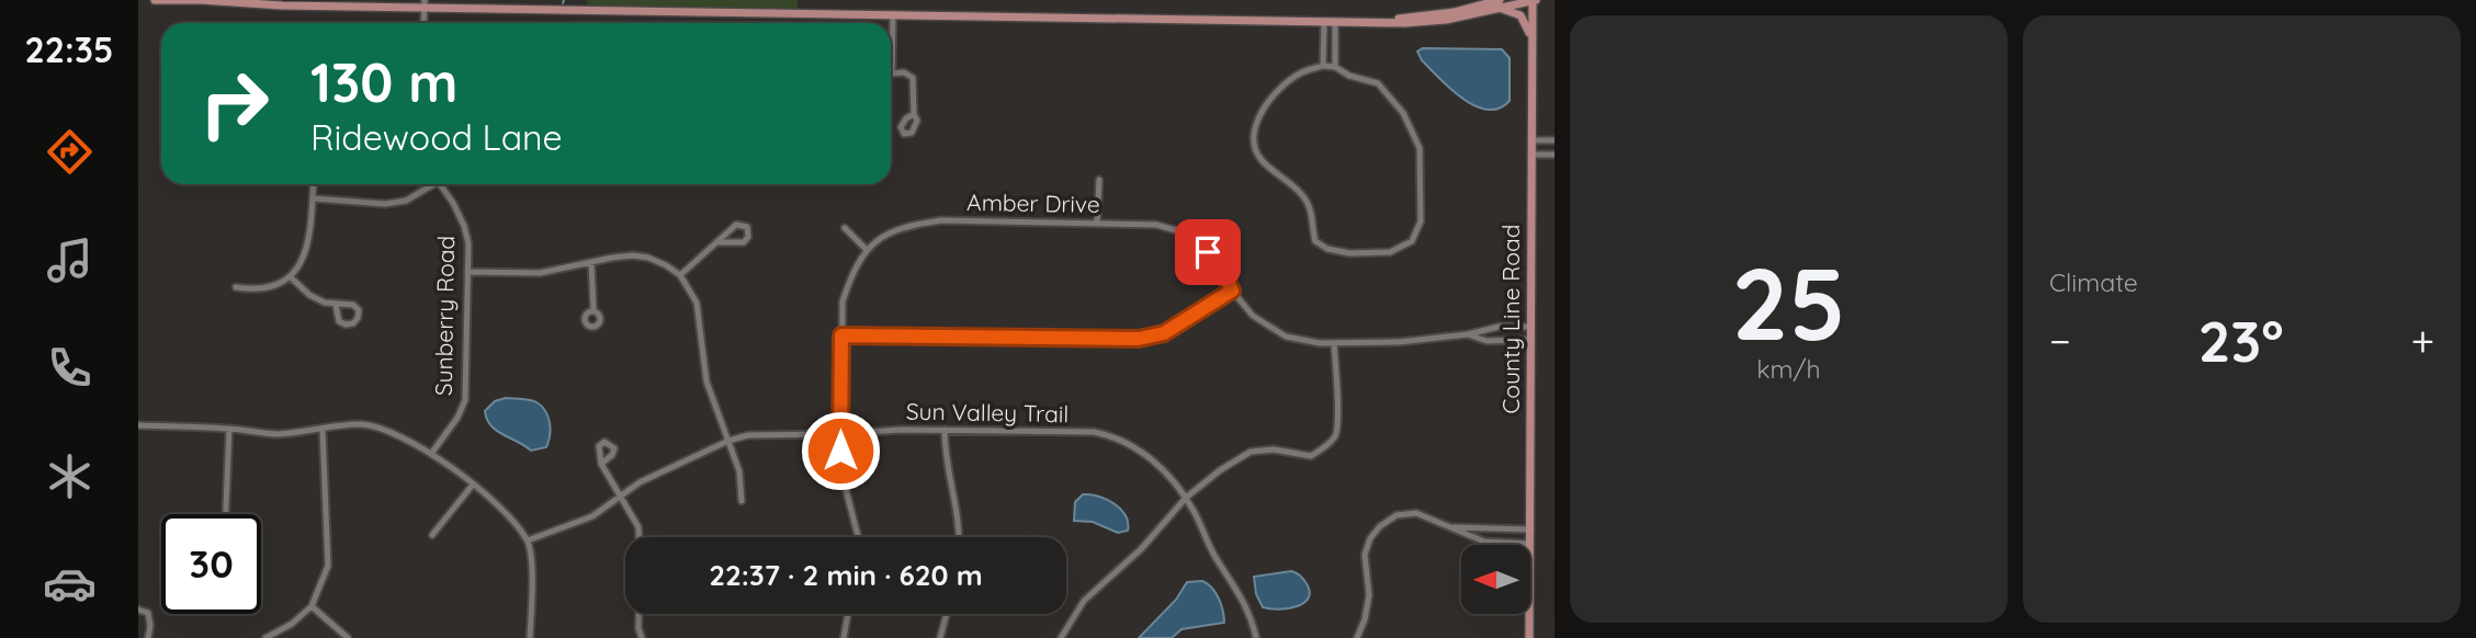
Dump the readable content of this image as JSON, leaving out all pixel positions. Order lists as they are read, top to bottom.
{
  "streets": {
    "main road": ["County Line Road"],
    "street": ["Amber Drive", "Sunberry Road", "Sun Valley Trail"]
  },
  "crossings": [
    ["Amber Drive", "County Line Road"]
  ],
  "north": "left",
  "page": {
    "tabs": "22:35",
    "tile": [
      ["25", "km/h"],
      "Climate"
    ],
    "turn": ["130 m", "Ridewood Lane"],
    "heat": ["−", "23°", "+"],
    "limit": "30",
    "trip": "22:37 · 2 min · 620 m"
  }
}
